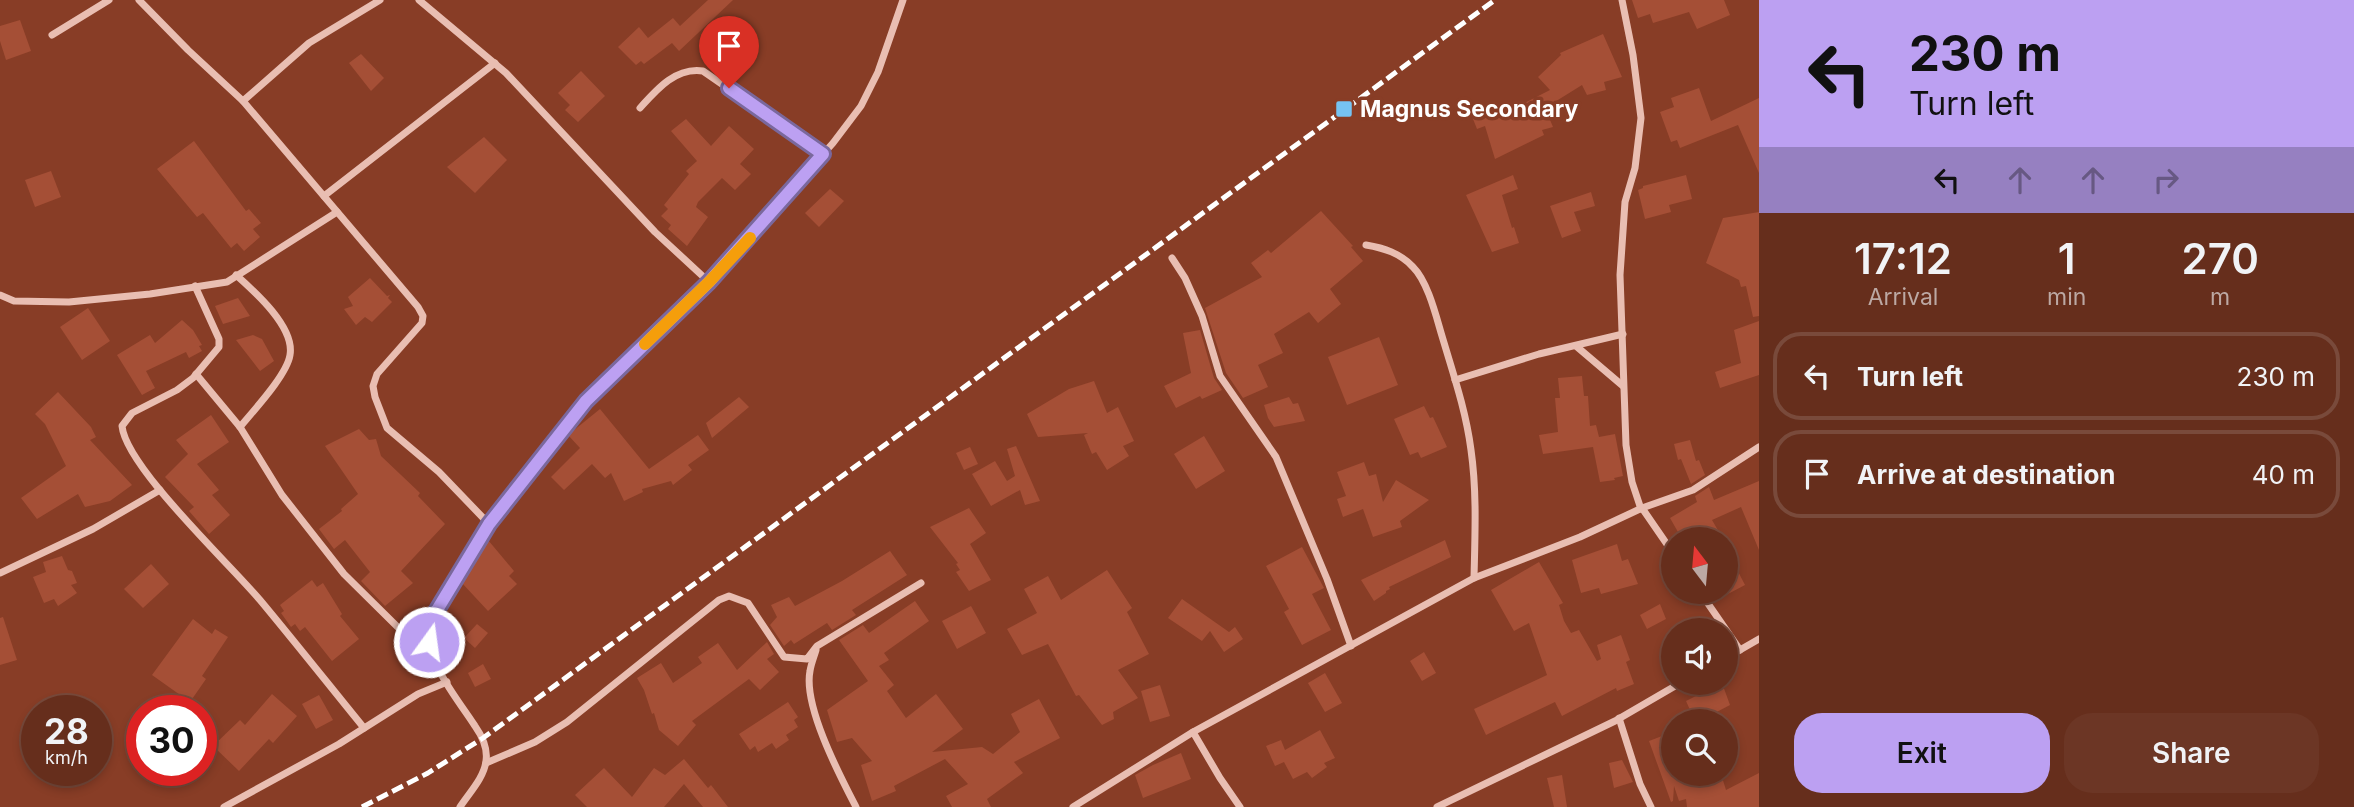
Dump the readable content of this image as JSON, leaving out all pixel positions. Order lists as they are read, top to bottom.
{
  "places": {
    "transit": ["Magnus Secondary"]
  },
  "north": "top",
  "page": {
    "turn": ["230 m", "Turn left"],
    "eta": [
      "17:12",
      "Arrival",
      "1",
      "min",
      "270",
      "m"
    ],
    "list": [
      {
        "name": "Turn left",
        "value": "230 m"
      },
      {
        "name": "Arrive at destination",
        "value": "40 m"
      }
    ],
    "speed": "28 km/h",
    "limit": "30",
    "buttons": ["Exit", "Share"]
  }
}
